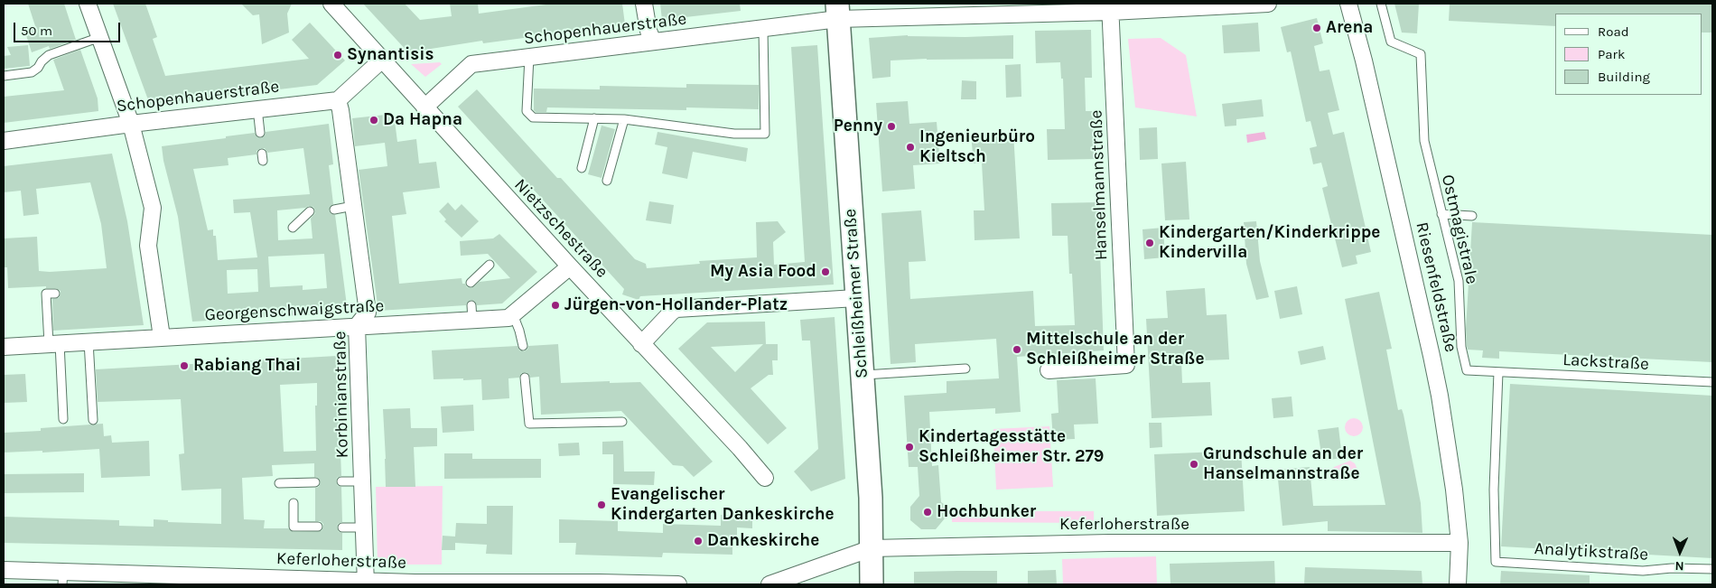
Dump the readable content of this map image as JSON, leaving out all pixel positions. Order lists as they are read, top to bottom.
{
  "streets": {
    "main road": ["Schleißheimer Straße"],
    "street": [
      "Schopenhauerstraße",
      "Hanselmannstraße",
      "Nietzschestraße",
      "Riesenfeldstraße",
      "Georgenschwaigstraße",
      "Korbinianstraße",
      "Keferloherstraße"
    ],
    "lane": ["Ostmagistrale", "Lackstraße", "Analytikstraße"]
  },
  "crossings": [
    ["Schopenhauerstraße", "Hanselmannstraße"],
    ["Schopenhauerstraße", "Nietzschestraße"],
    ["Schopenhauerstraße", "Schleißheimer Straße"],
    ["Schopenhauerstraße", "Korbinianstraße"],
    ["Nietzschestraße", "Georgenschwaigstraße"],
    ["Ostmagistrale", "Lackstraße"],
    ["Ostmagistrale", "Analytikstraße"],
    ["Riesenfeldstraße", "Keferloherstraße"],
    ["Schleißheimer Straße", "Keferloherstraße"],
    ["Georgenschwaigstraße", "Korbinianstraße"],
    ["Lackstraße", "Analytikstraße"],
    ["Korbinianstraße", "Keferloherstraße"]
  ],
  "places": [
    "Arena",
    "Synantisis",
    "Da Hapna",
    "Penny",
    "Ingenieurbüro Kieltsch",
    "Kindergarten/Kinderkrippe Kindervilla",
    "My Asia Food",
    "Jürgen-von-Hollander-Platz",
    "Mittelschule an der Schleißheimer Straße",
    "Rabiang Thai",
    "Kindertagesstätte Schleißheimer Str. 279",
    "Grundschule an der Hanselmannstraße",
    "Evangelischer Kindergarten Dankeskirche",
    "Hochbunker",
    "Dankeskirche"
  ],
  "legend": ["Road", "Park", "Building"],
  "scale_bar": "50 m",
  "north": "bottom"
}
